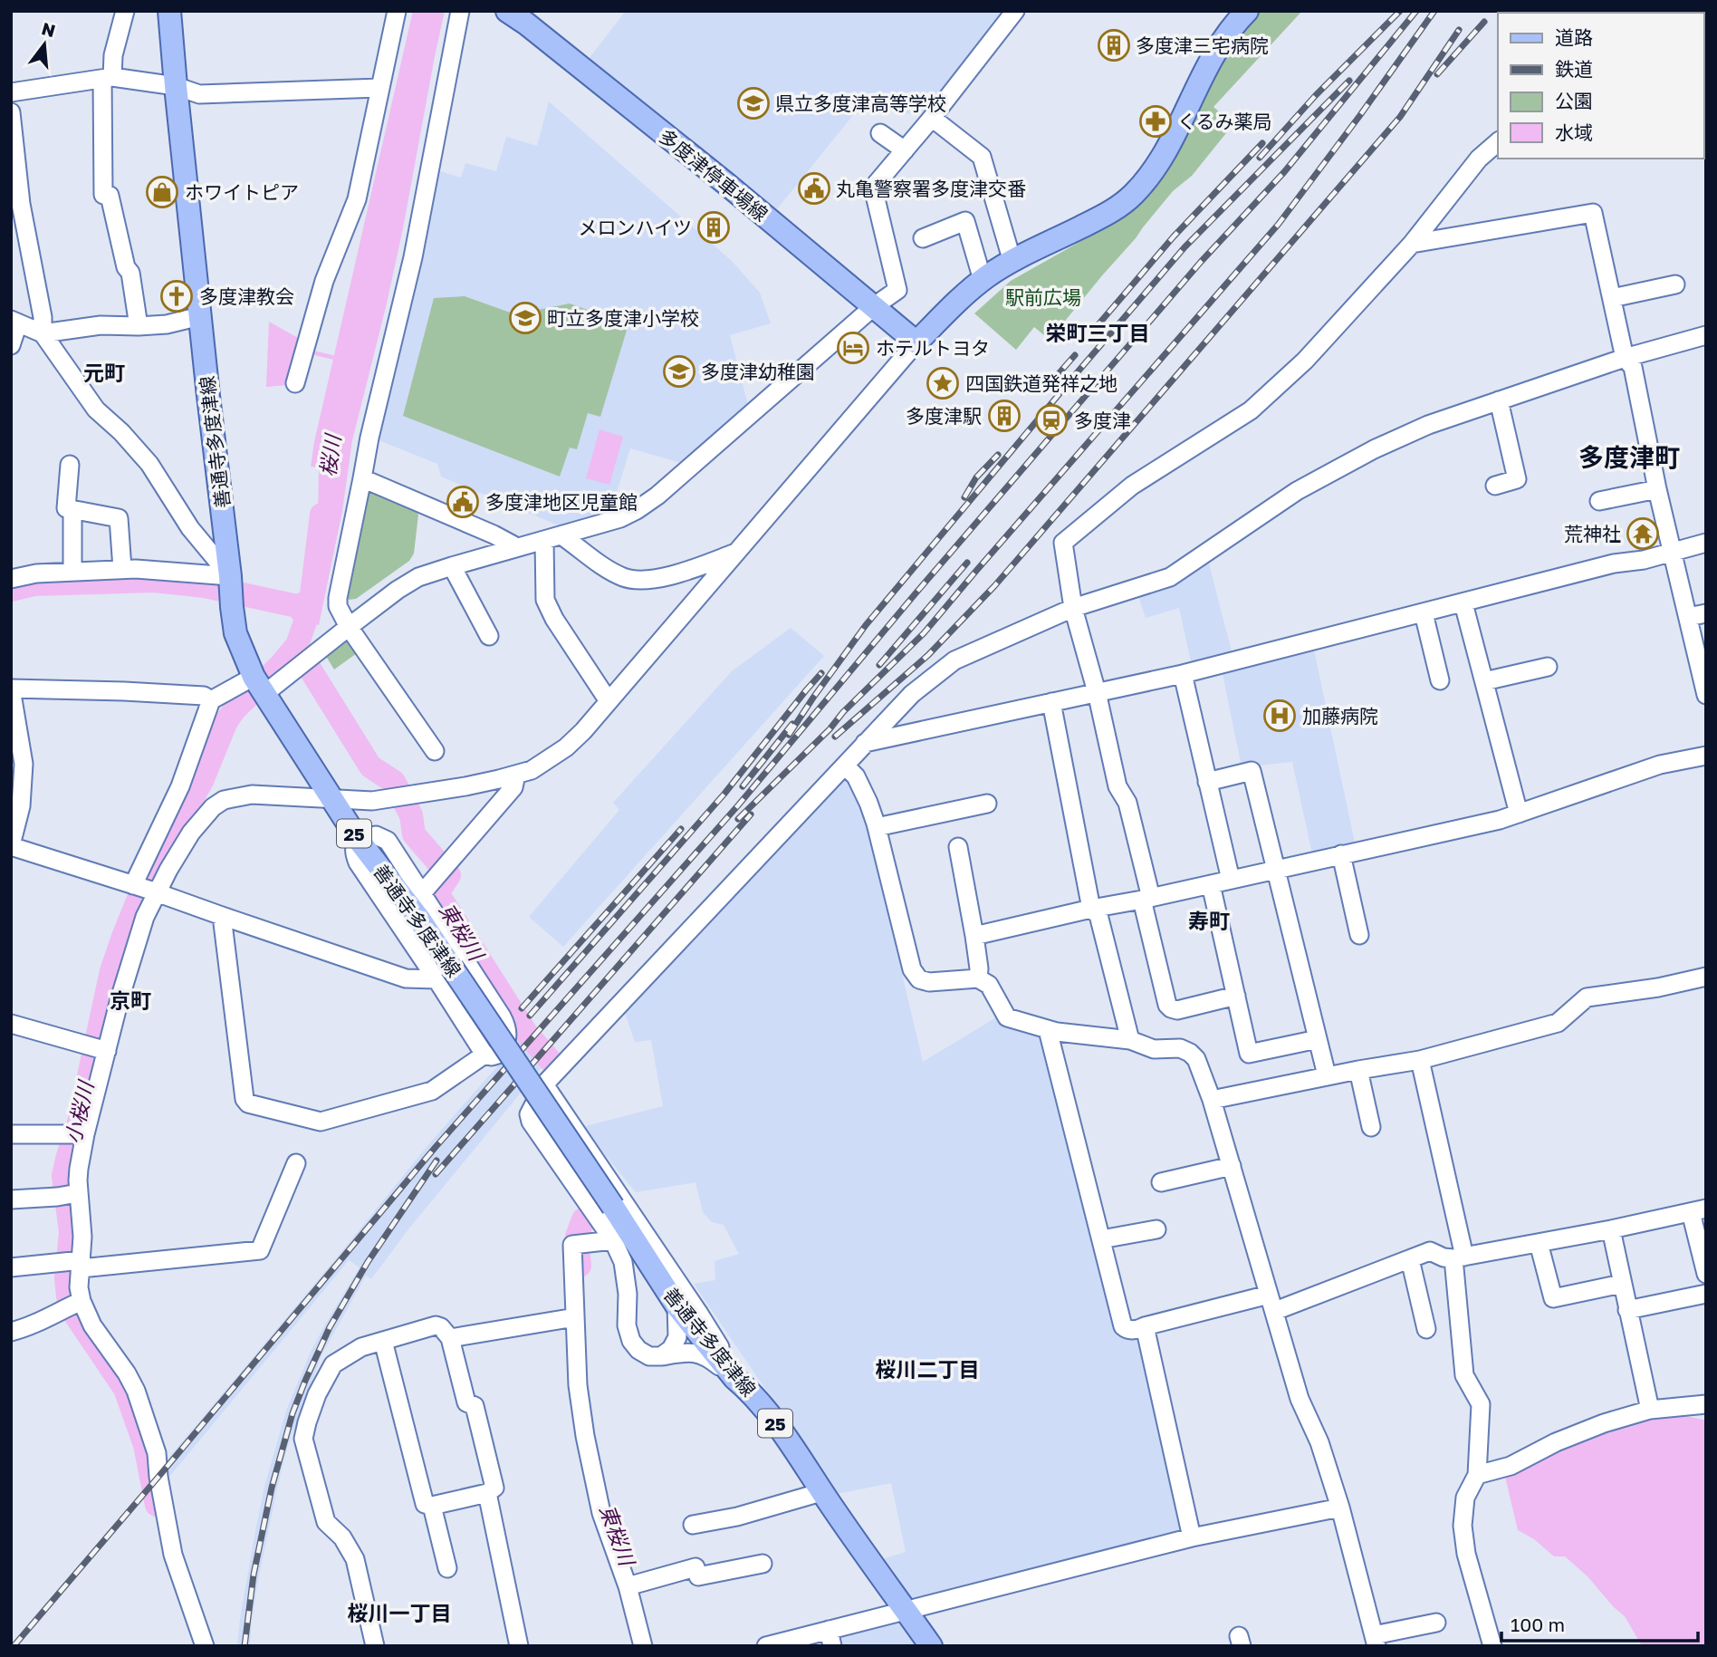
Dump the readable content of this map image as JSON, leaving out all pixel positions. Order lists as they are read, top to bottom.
{
  "streets": {
    "main road": ["多度津停車場線", "善通寺多度津線", "25"]
  },
  "districts": [
    "栄町三丁目",
    "元町",
    "多度津町",
    "寿町",
    "京町",
    "桜川二丁目",
    "桜川一丁目"
  ],
  "water": ["桜川", "東桜川", "小桜川"],
  "parks": ["駅前広場"],
  "places": {
    "building": ["多度津三宅病院", "メロンハイツ", "多度津駅"],
    "school or university": ["県立多度津高等学校", "町立多度津小学校", "多度津幼稚園"],
    "pharmacy": ["くるみ薬局"],
    "public building": ["丸亀警察署多度津交番", "多度津地区児童館"],
    "shop": ["ホワイトピア"],
    "church": ["多度津教会"],
    "hotel": ["ホテルトヨタ"],
    "place": ["四国鉄道発祥之地"],
    "station": ["多度津"],
    "temple": ["荒神社"],
    "hospital": ["加藤病院"]
  },
  "legend": [
    "道路",
    "鉄道",
    "公園",
    "水域"
  ],
  "scale_bar": "100 m",
  "north": "top"
}
